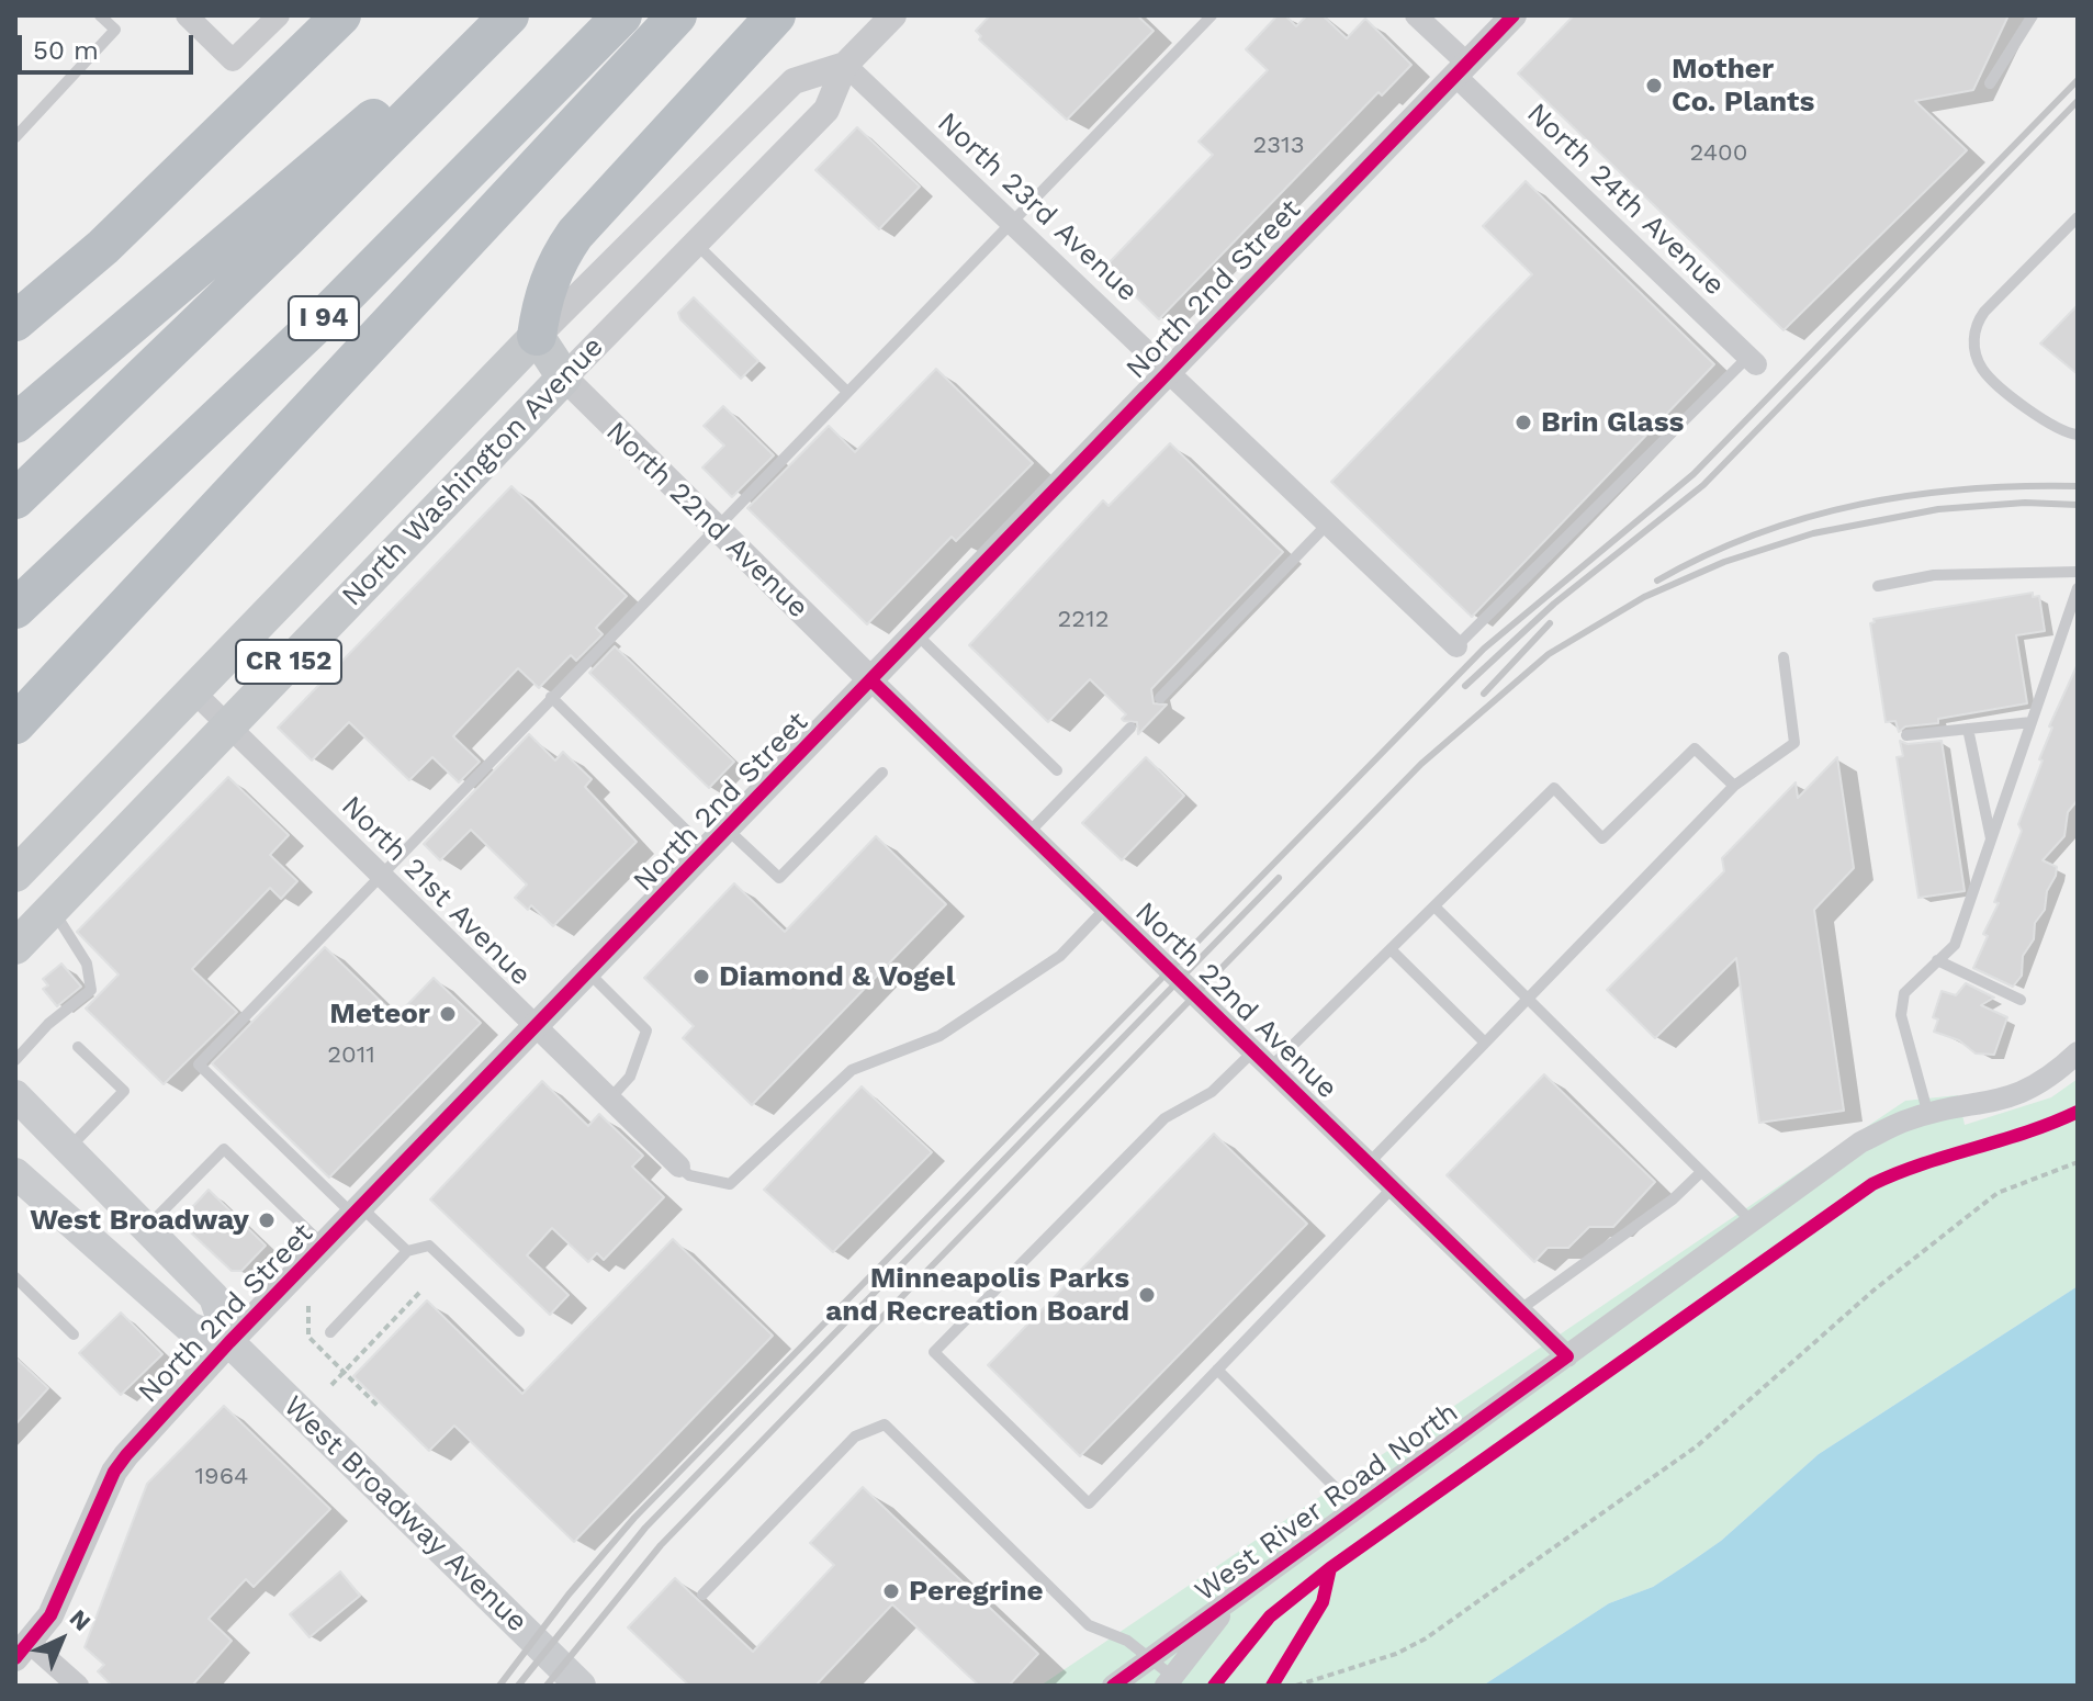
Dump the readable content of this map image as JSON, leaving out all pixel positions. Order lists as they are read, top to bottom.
{
  "streets": {
    "highway": ["I 94"],
    "main road": [
      "North Washington Avenue",
      "North 22nd Avenue",
      "CR 152",
      "West Broadway Avenue"
    ],
    "street": [
      "North 24th Avenue",
      "North 23rd Avenue",
      "North 2nd Street",
      "North 21st Avenue",
      "West River Road North"
    ]
  },
  "crossings": [
    ["North 24th Avenue", "North 2nd Street"],
    ["North 23rd Avenue", "North 2nd Street"],
    ["North 23rd Avenue", "North Washington Avenue"],
    ["North 2nd Street", "North 22nd Avenue"],
    ["North 2nd Street", "North 21st Avenue"],
    ["North 2nd Street", "West Broadway Avenue"],
    ["North Washington Avenue", "North 22nd Avenue"],
    ["North Washington Avenue", "North 21st Avenue"],
    ["North 22nd Avenue", "West River Road North"]
  ],
  "places": [
    "Mother Co. Plants",
    "Brin Glass",
    "Diamond & Vogel",
    "Meteor",
    "West Broadway",
    "Minneapolis Parks and Recreation Board",
    "Peregrine"
  ],
  "house_numbers": [
    "2313",
    "2400",
    "2212",
    "2011",
    "1964"
  ],
  "scale_bar": "50 m",
  "north": "top right"
}
